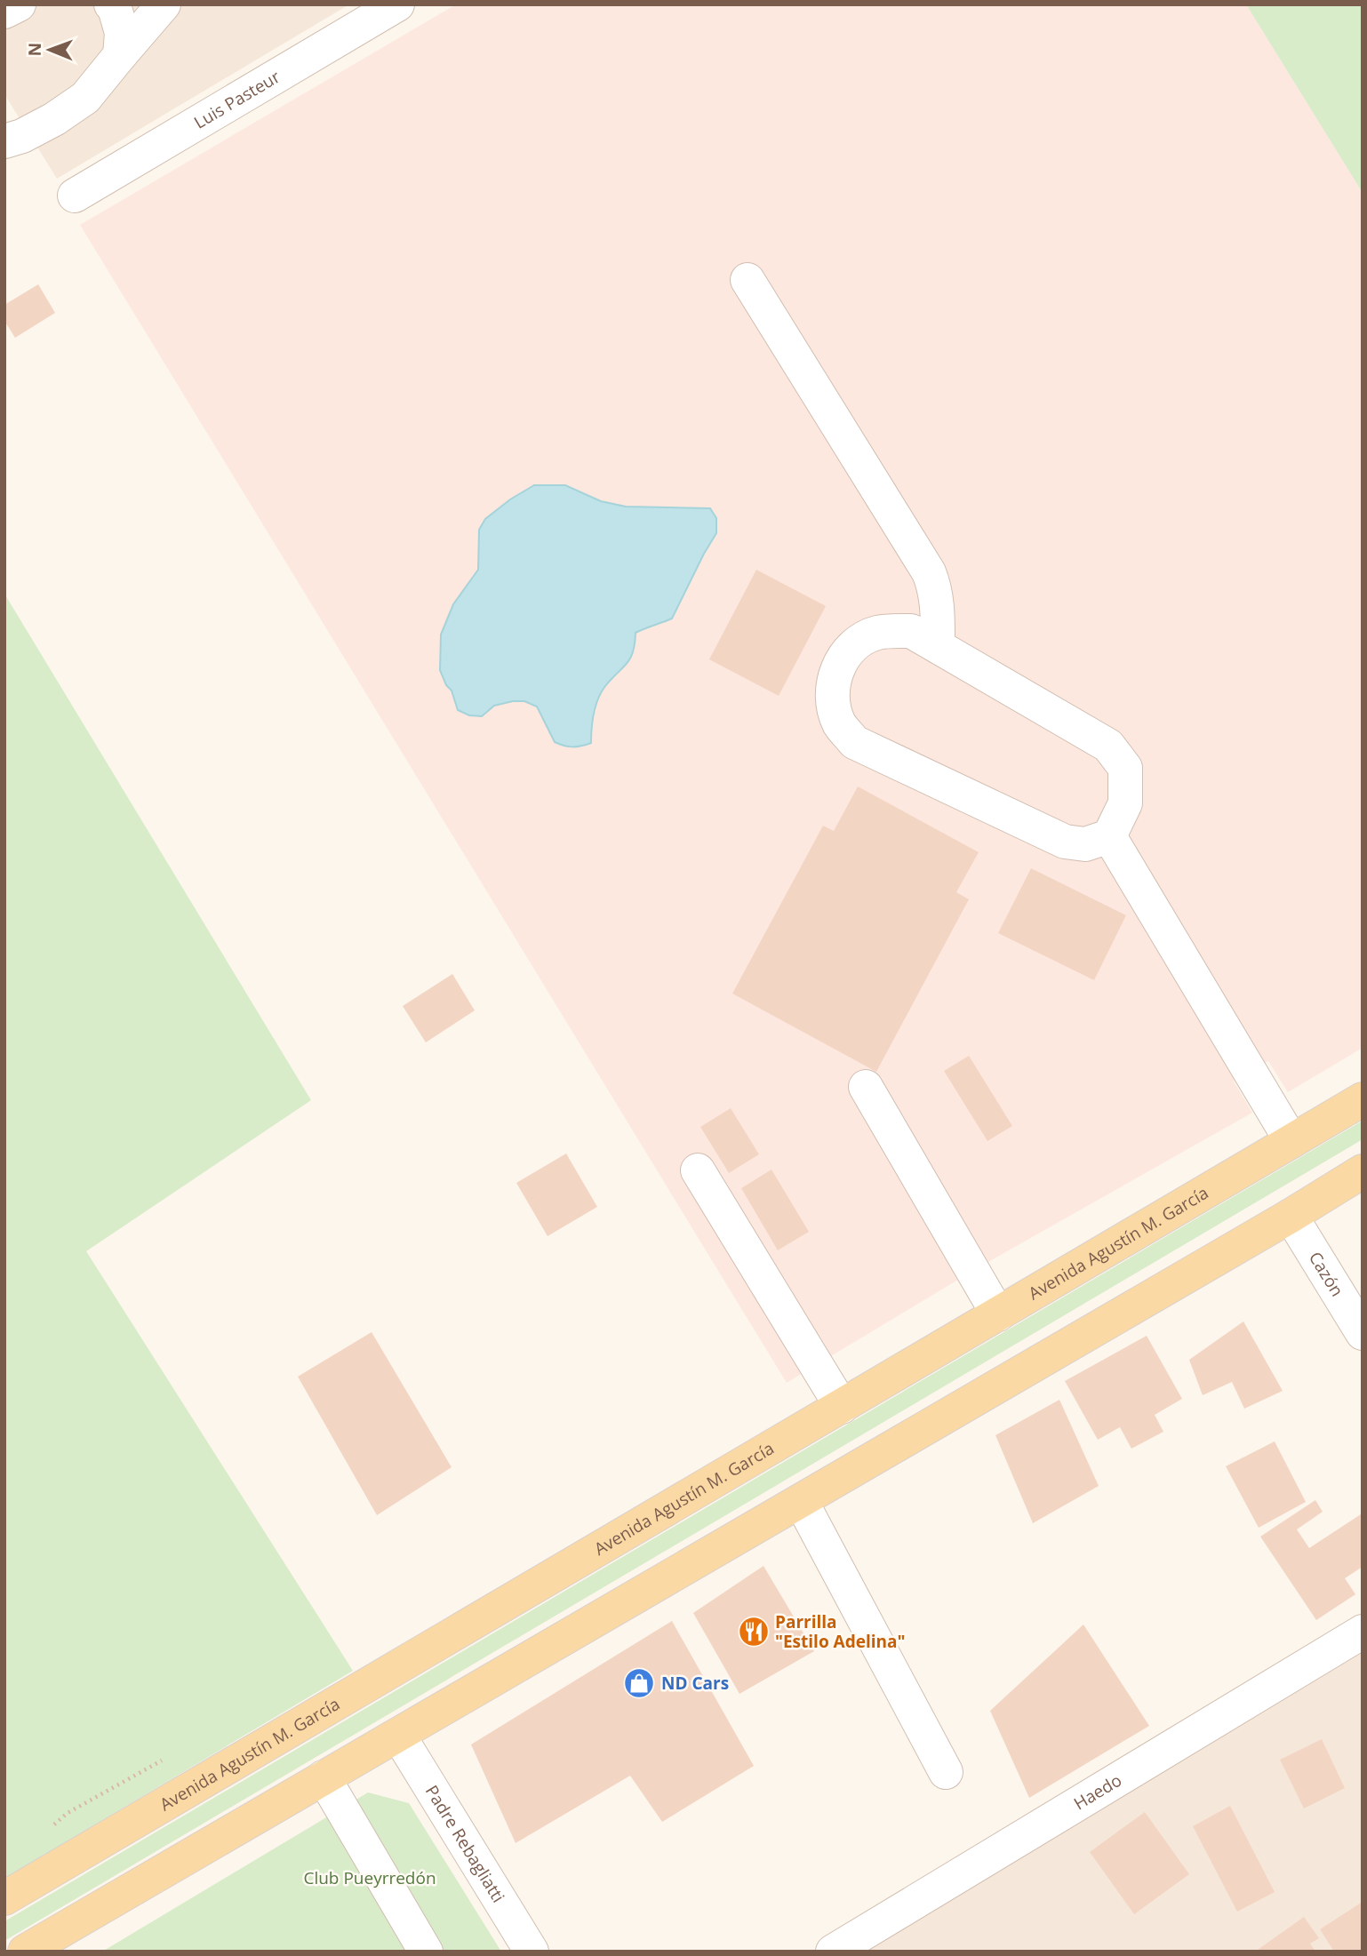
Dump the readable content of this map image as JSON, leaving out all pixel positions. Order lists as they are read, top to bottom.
{
  "streets": {
    "main road": ["Avenida Agustín M. García"],
    "street": [
      "Luis Pasteur",
      "Cazón",
      "Haedo",
      "Padre Rebagliatti"
    ]
  },
  "parks": ["Club Pueyrredón"],
  "places": {
    "restaurant": ["Parrilla \"Estilo Adelina\""],
    "shop": ["ND Cars"]
  },
  "north": "left"
}
